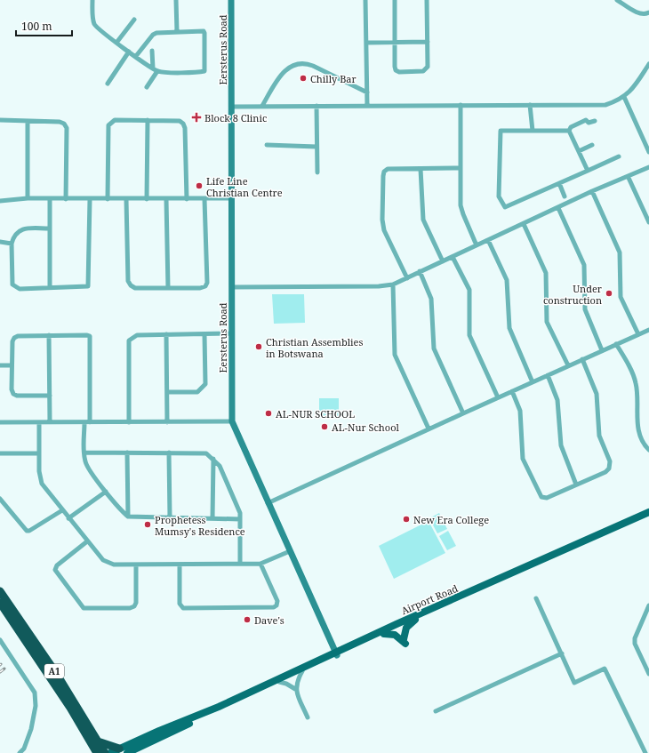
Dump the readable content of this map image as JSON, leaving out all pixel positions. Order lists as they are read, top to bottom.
{
  "streets": {
    "highway": ["A1"],
    "main road": ["Airport Road"],
    "street": ["Eersterus Road"]
  },
  "crossings": [
    ["Eersterus Road", "Airport Road"]
  ],
  "places": {
    "other": [
      "Chilly Bar",
      "Life Line Christian Centre",
      "Under construction",
      "Christian Assemblies in Botswana",
      "AL-NUR SCHOOL",
      "AL-Nur School",
      "New Era College",
      "Prophetess Mumsy's Residence",
      "Dave's"
    ],
    "health": ["Block 8 Clinic"]
  },
  "scale_bar": "100 m"
}
